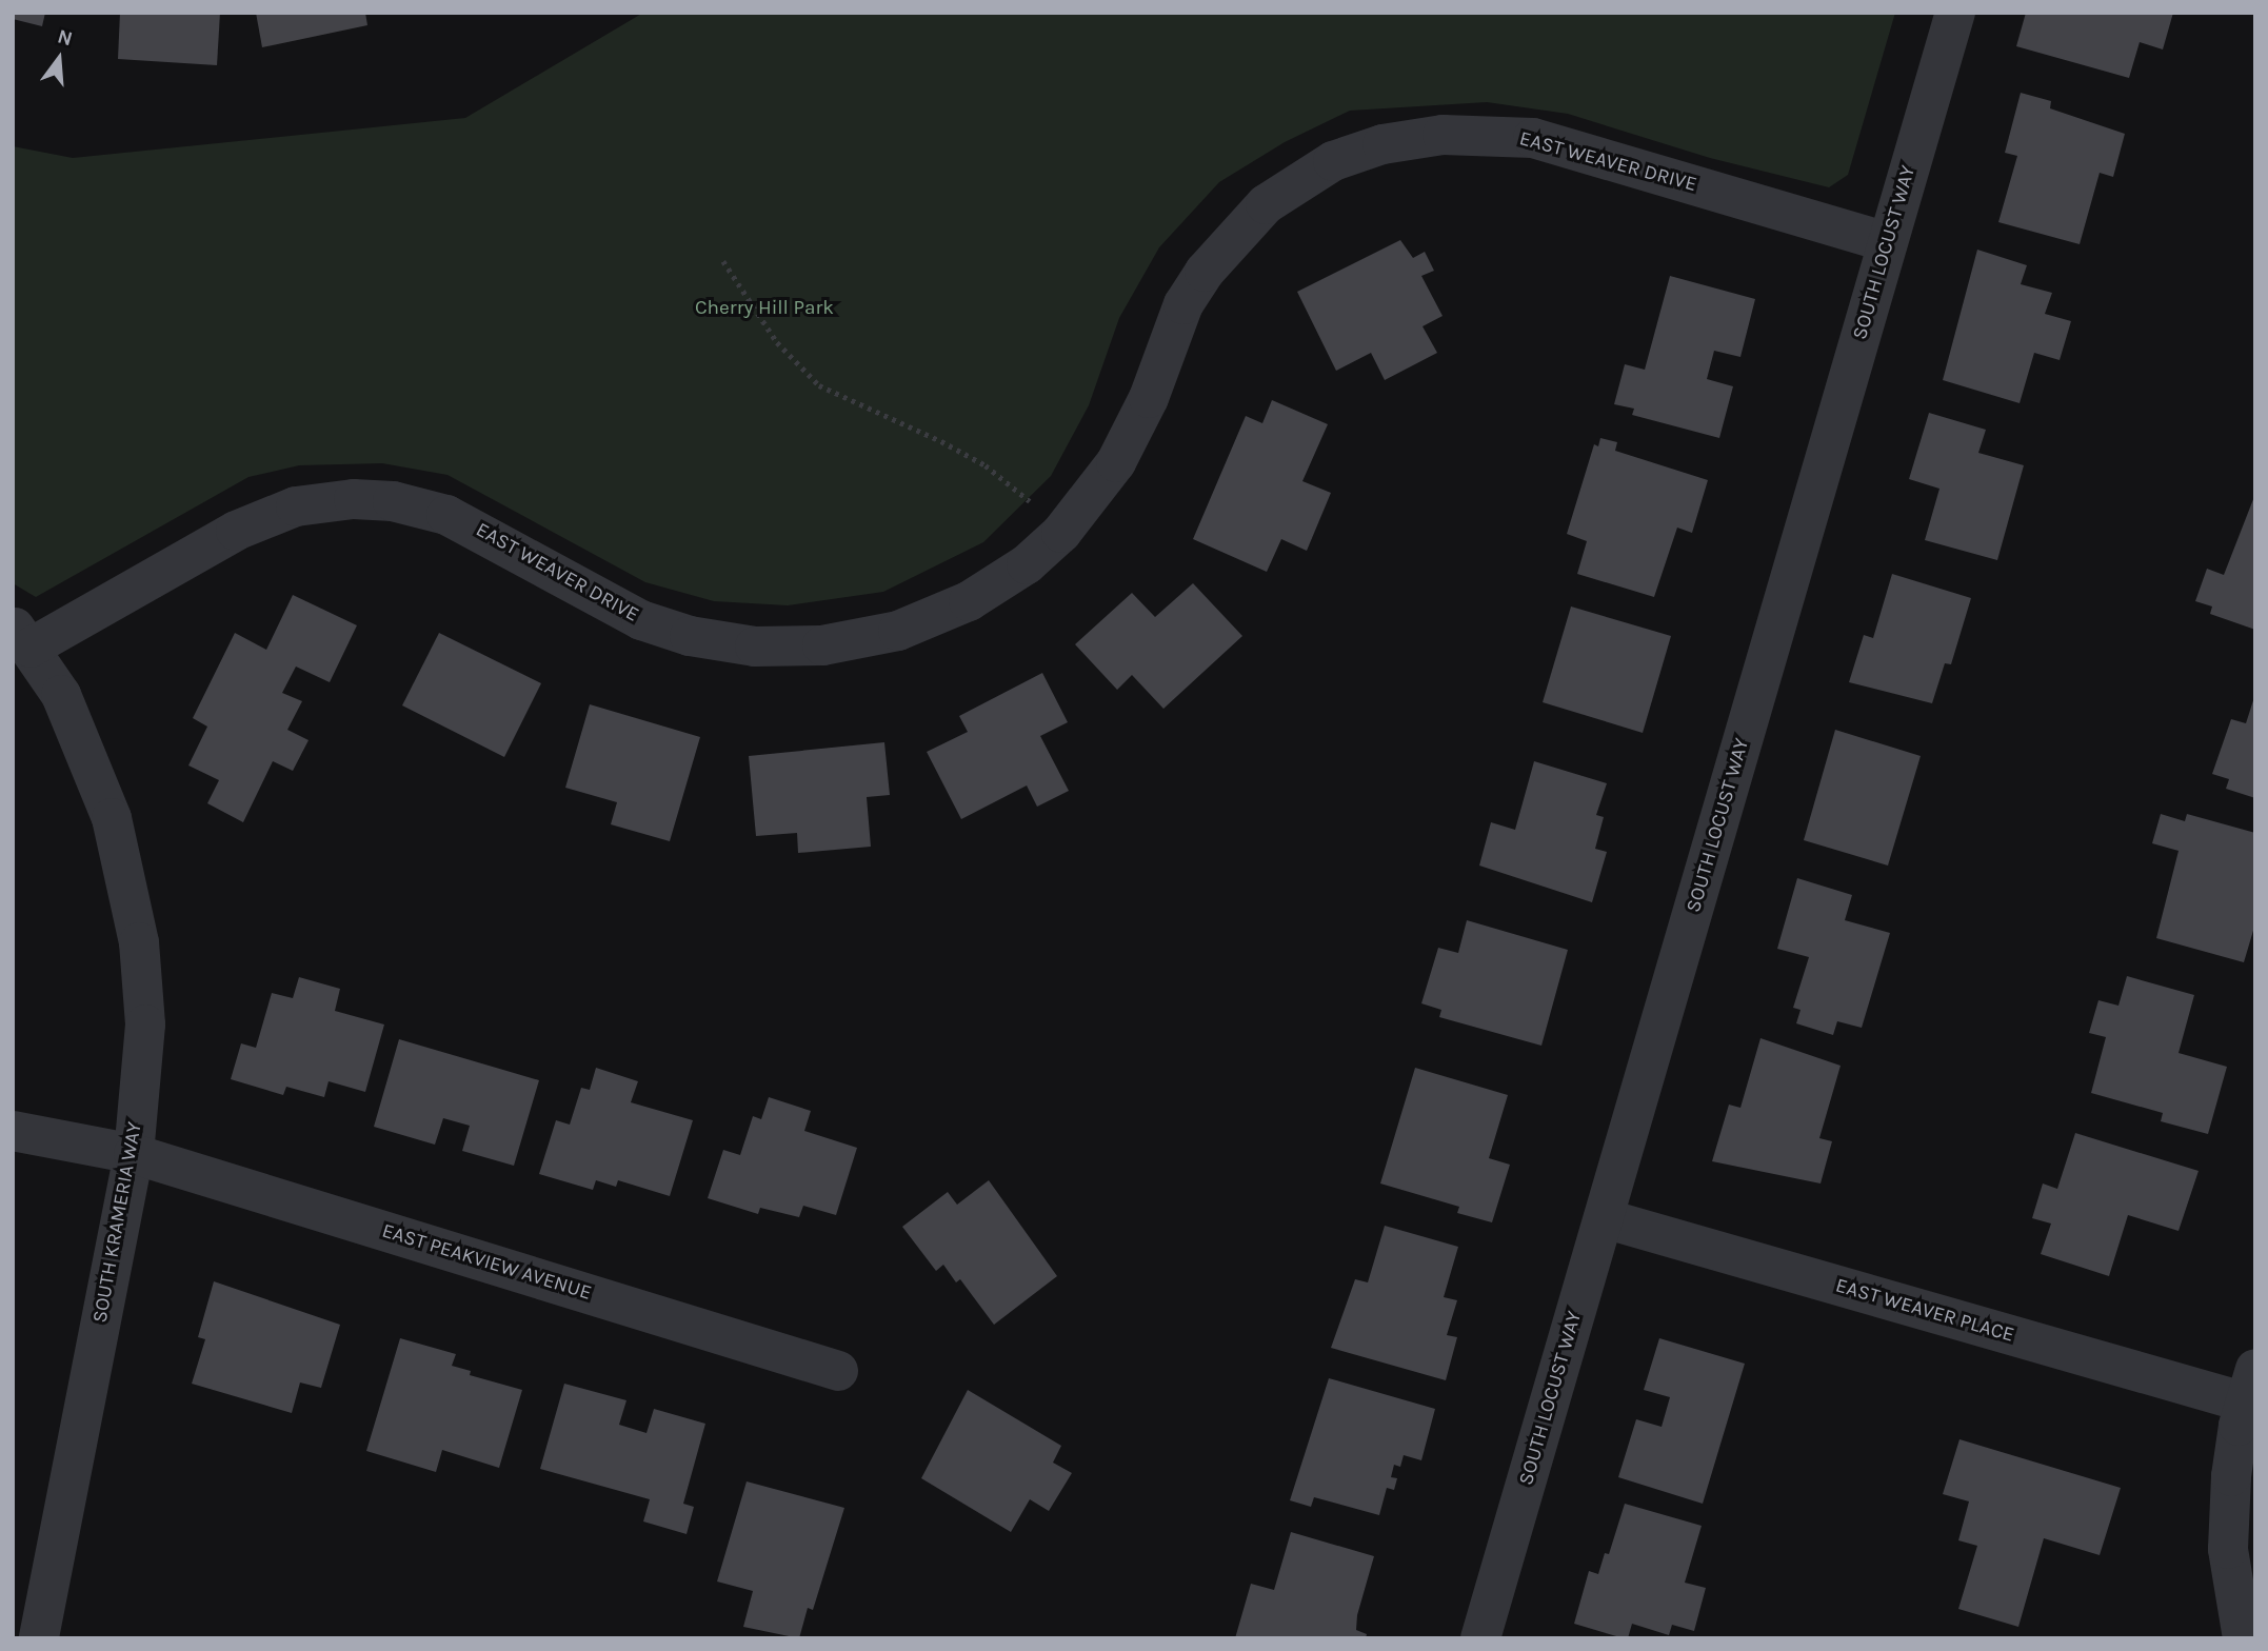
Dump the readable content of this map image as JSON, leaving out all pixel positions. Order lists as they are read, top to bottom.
{
  "streets": {
    "street": [
      "EAST WEAVER DRIVE",
      "SOUTH LOCUST WAY",
      "SOUTH KRAMERIA WAY",
      "EAST PEAKVIEW AVENUE",
      "EAST WEAVER PLACE"
    ]
  },
  "crossings": [
    ["EAST WEAVER DRIVE", "SOUTH LOCUST WAY"],
    ["EAST WEAVER DRIVE", "SOUTH KRAMERIA WAY"],
    ["SOUTH LOCUST WAY", "EAST WEAVER PLACE"],
    ["SOUTH KRAMERIA WAY", "EAST PEAKVIEW AVENUE"]
  ],
  "parks": ["Cherry Hill Park"],
  "north": "top"
}
